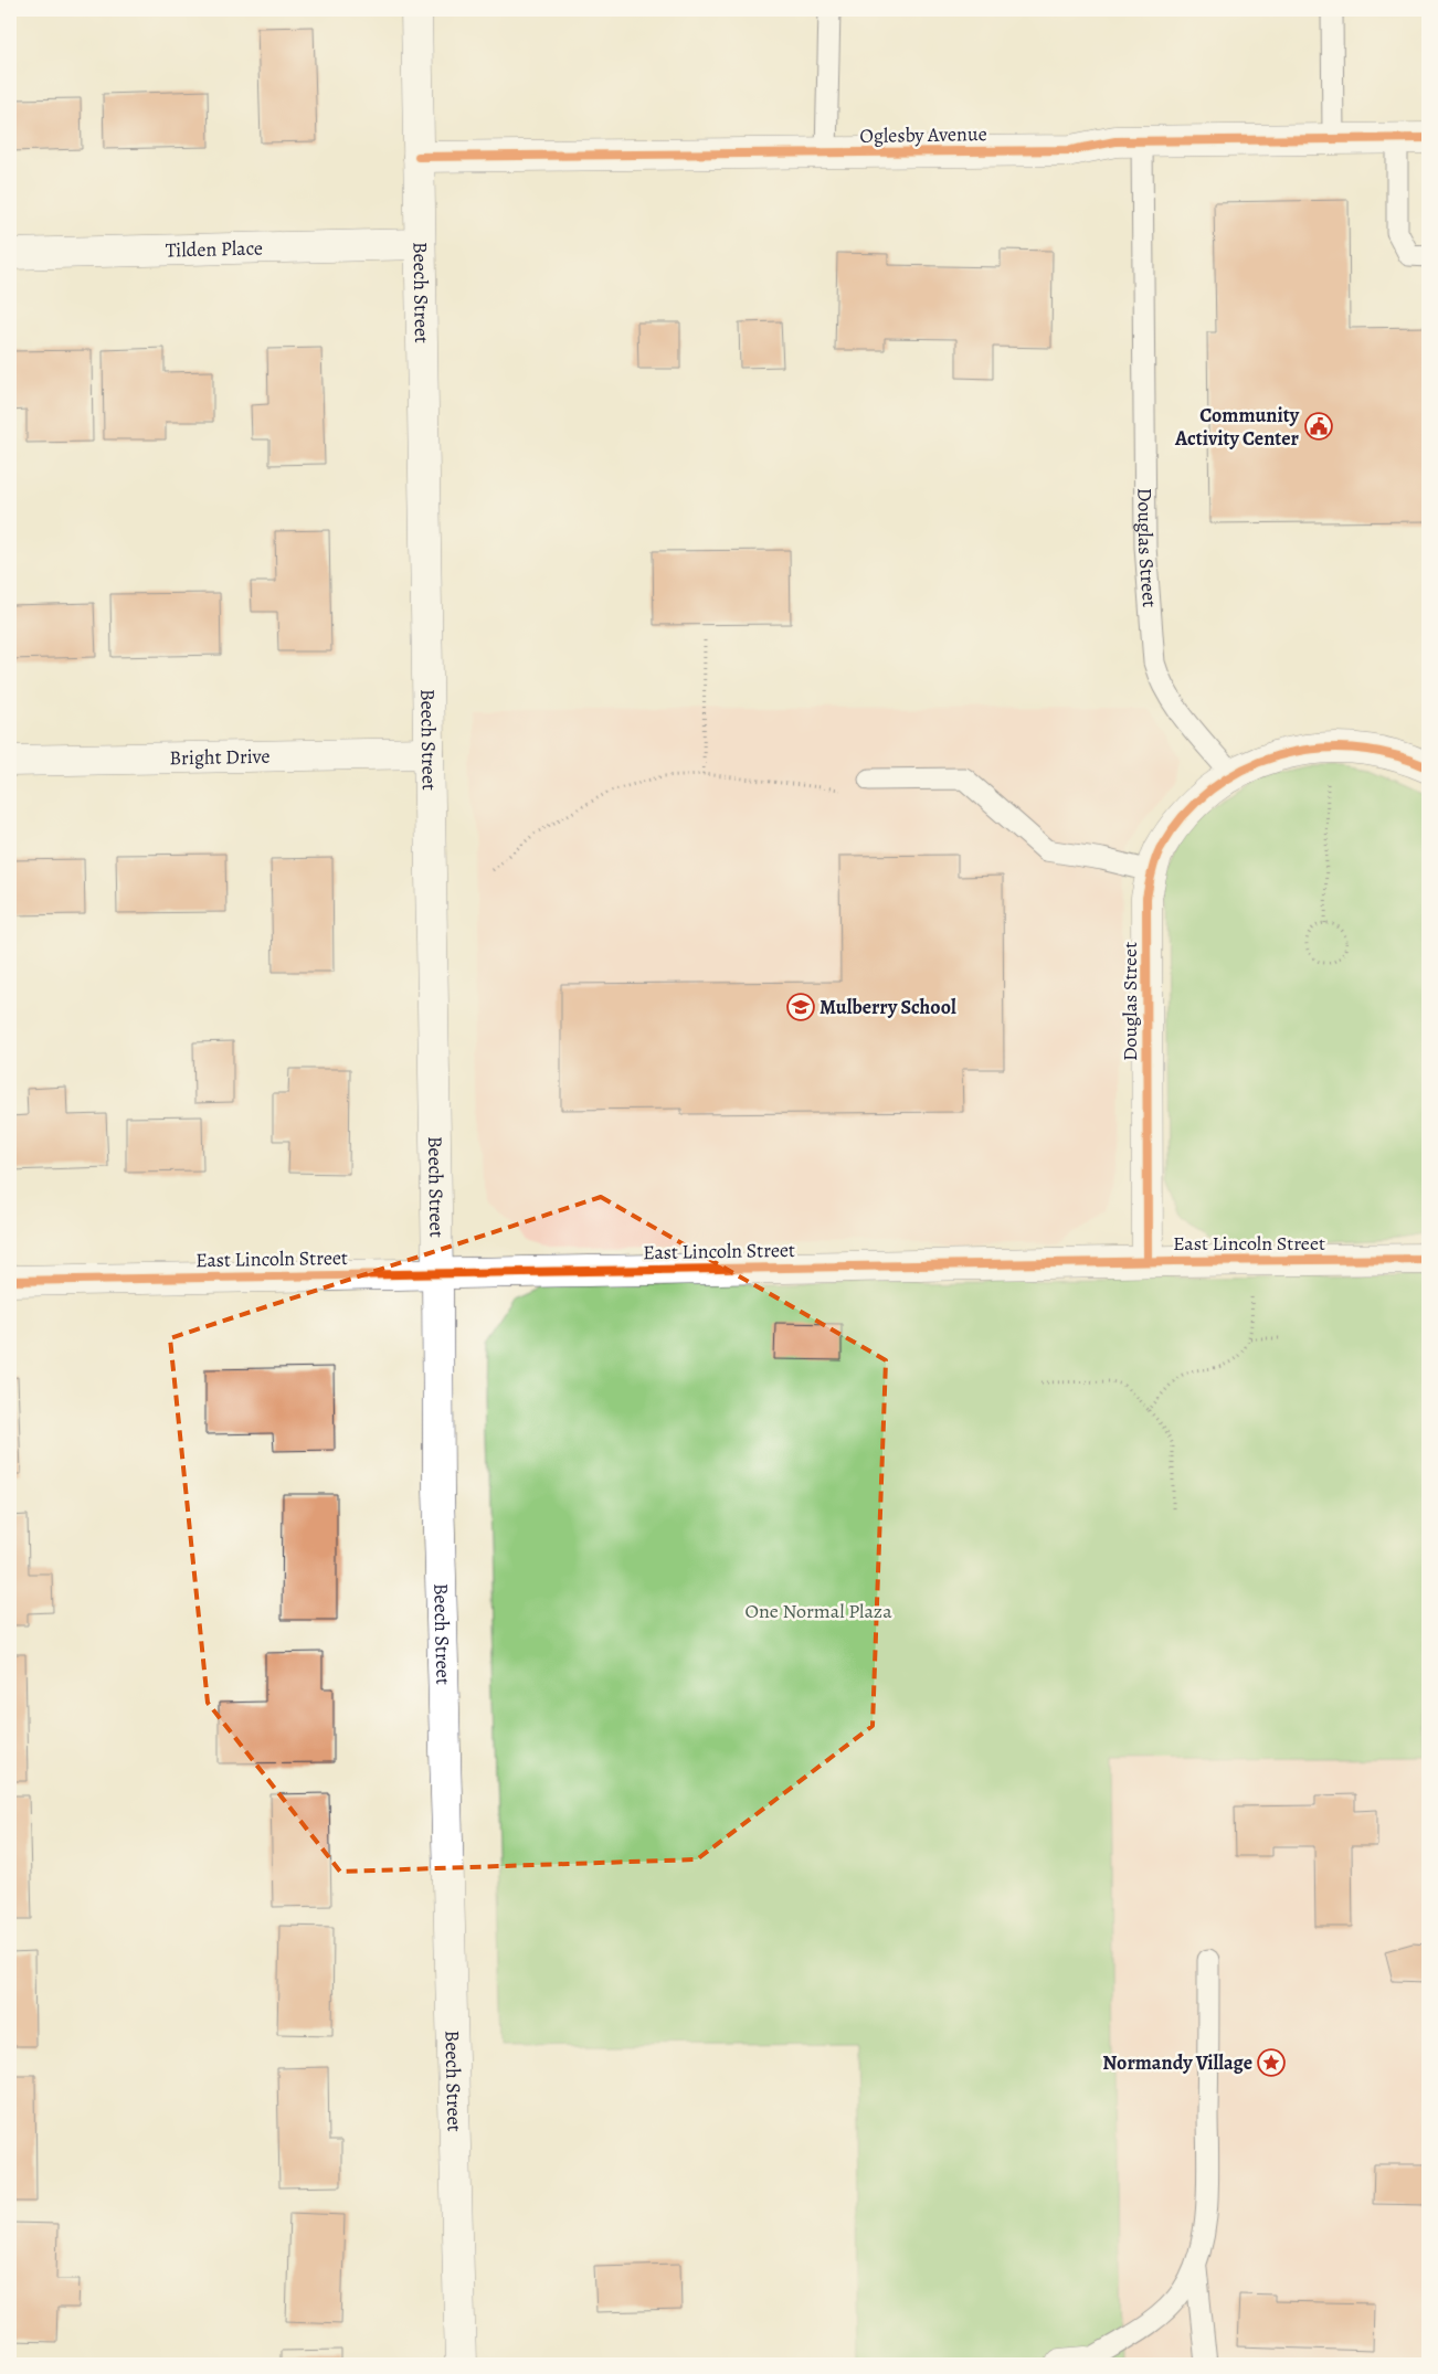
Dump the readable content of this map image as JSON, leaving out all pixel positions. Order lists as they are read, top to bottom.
{
  "streets": {
    "street": [
      "Oglesby Avenue",
      "Tilden Place",
      "Beech Street",
      "Douglas Street",
      "Bright Drive",
      "East Lincoln Street"
    ]
  },
  "crossings": [
    ["Oglesby Avenue", "Beech Street"],
    ["Oglesby Avenue", "Douglas Street"],
    ["Tilden Place", "Beech Street"],
    ["Beech Street", "Bright Drive"],
    ["Beech Street", "East Lincoln Street"],
    ["Douglas Street", "East Lincoln Street"]
  ],
  "parks": ["One Normal Plaza"],
  "places": {
    "public building": ["Community Activity Center"],
    "school or university": ["Mulberry School"],
    "place": ["Normandy Village"]
  }
}
